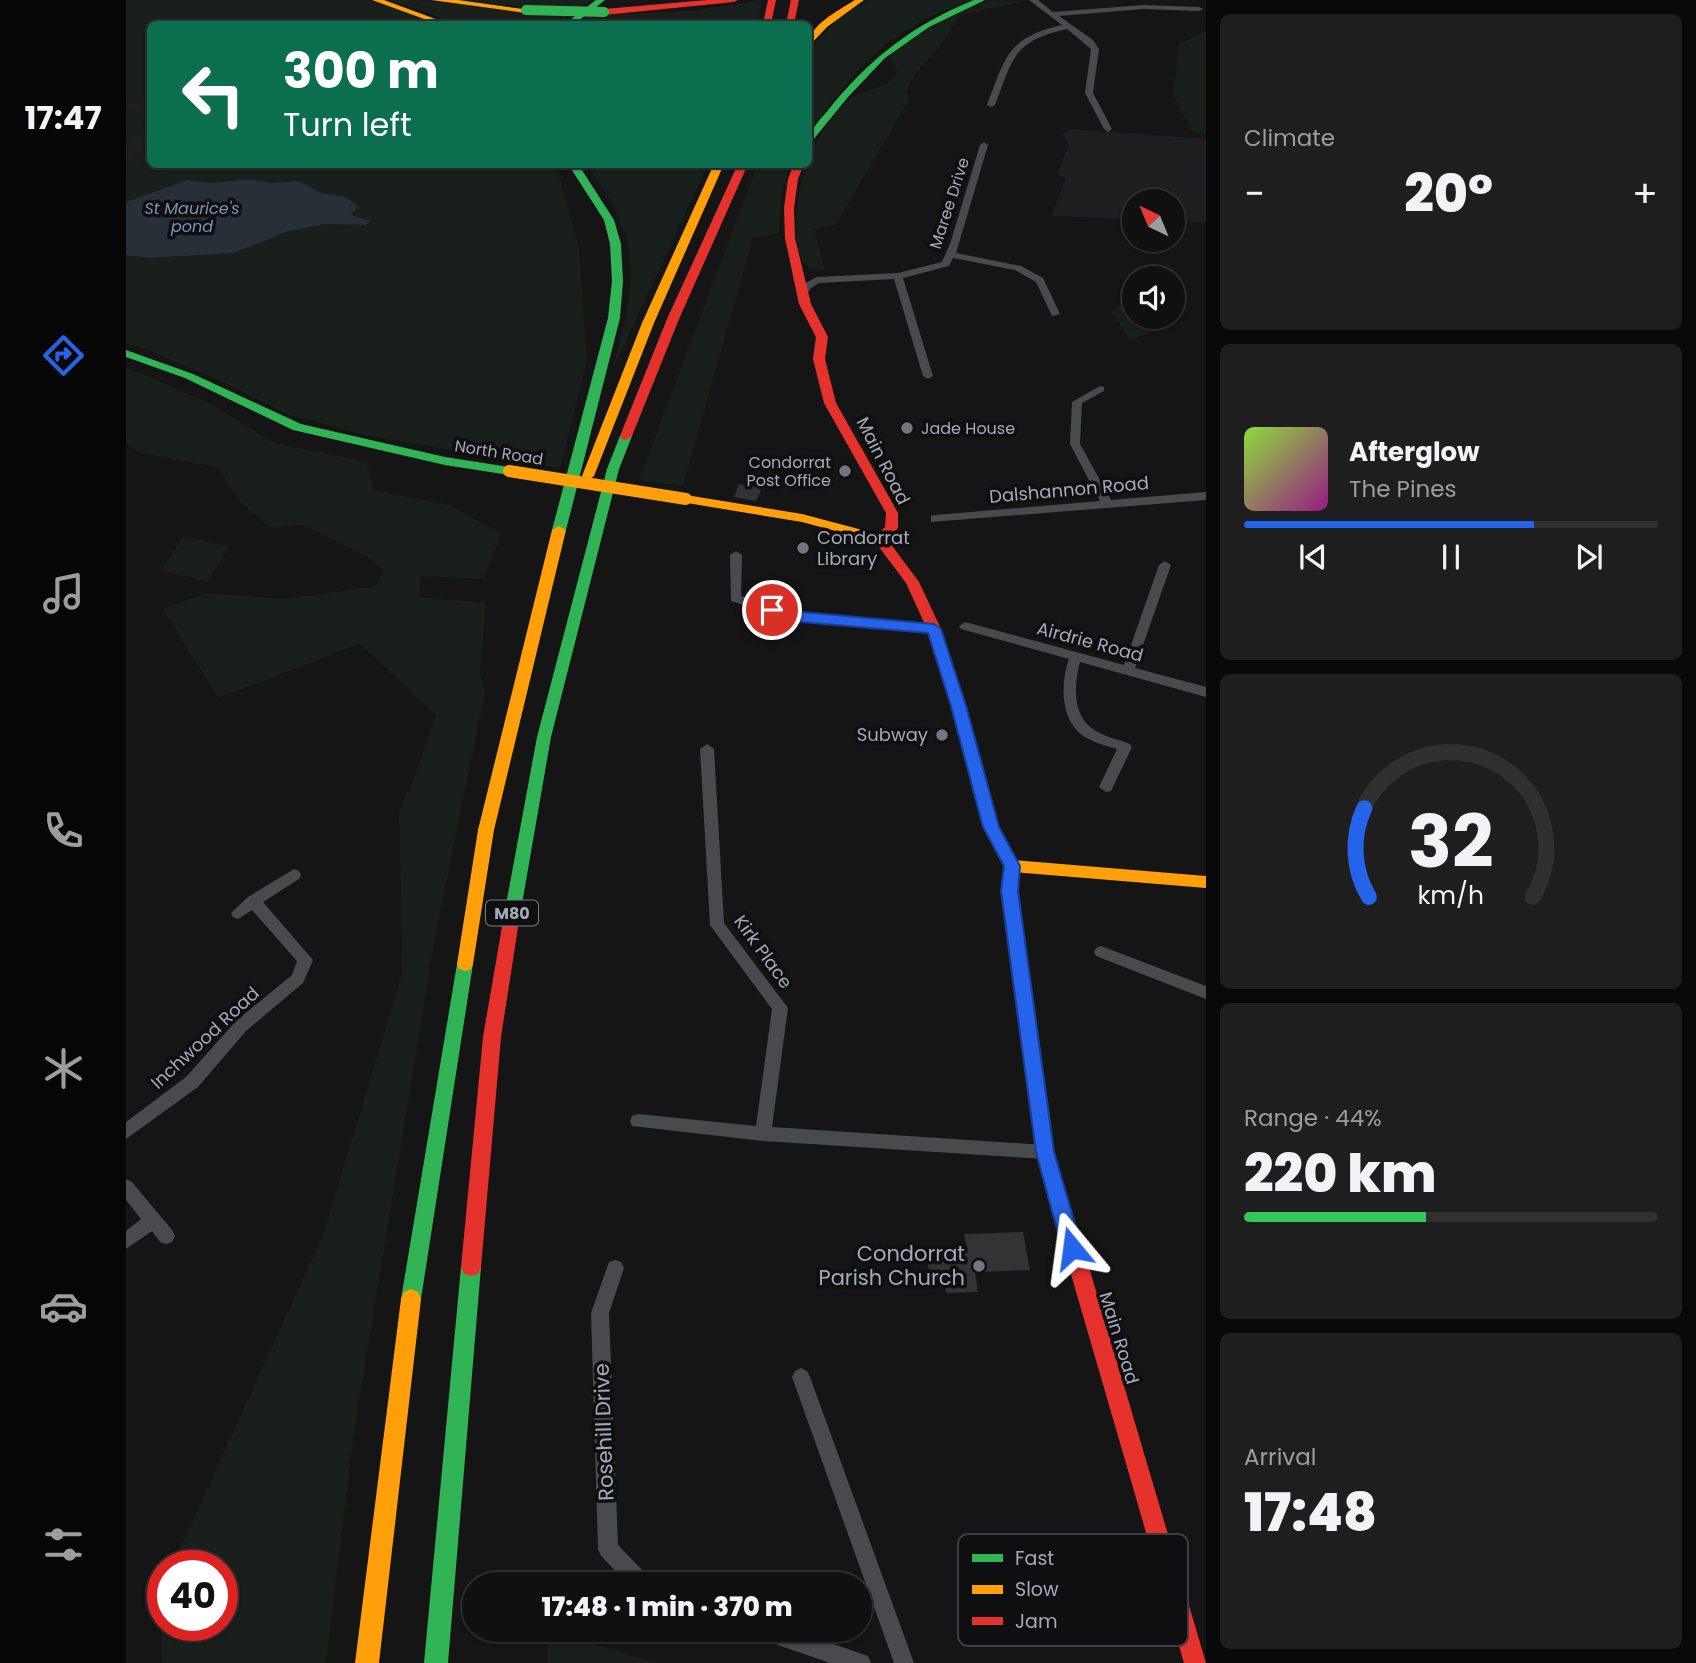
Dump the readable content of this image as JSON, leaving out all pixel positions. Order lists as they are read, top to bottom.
{
  "streets": {
    "main road": ["North Road", "Main Road", "M80"],
    "street": [
      "Maree Drive",
      "Dalshannon Road",
      "Airdrie Road",
      "Kirk Place",
      "Inchwood Road",
      "Rosehill Drive"
    ]
  },
  "crossings": [
    ["Maree Drive", "Main Road"],
    ["North Road", "Main Road"]
  ],
  "water": ["St Maurice's pond"],
  "places": [
    "Jade House",
    "Condorrat Post Office",
    "Condorrat Library",
    "Subway",
    "Condorrat Parish Church"
  ],
  "legend": ["Fast", "Slow", "Jam"],
  "north": "top left",
  "page": {
    "tabs": "17:47",
    "tile": [
      "Climate",
      ["Range · 44%", "220 km"],
      ["Arrival", "17:48"]
    ],
    "turn": ["300 m", "Turn left"],
    "heat": ["−", "20°", "+"],
    "song": ["Afterglow", "The Pines"],
    "limit": "40",
    "trip": "17:48 · 1 min · 370 m",
    "gauge": ["32", "km/h"]
  }
}
